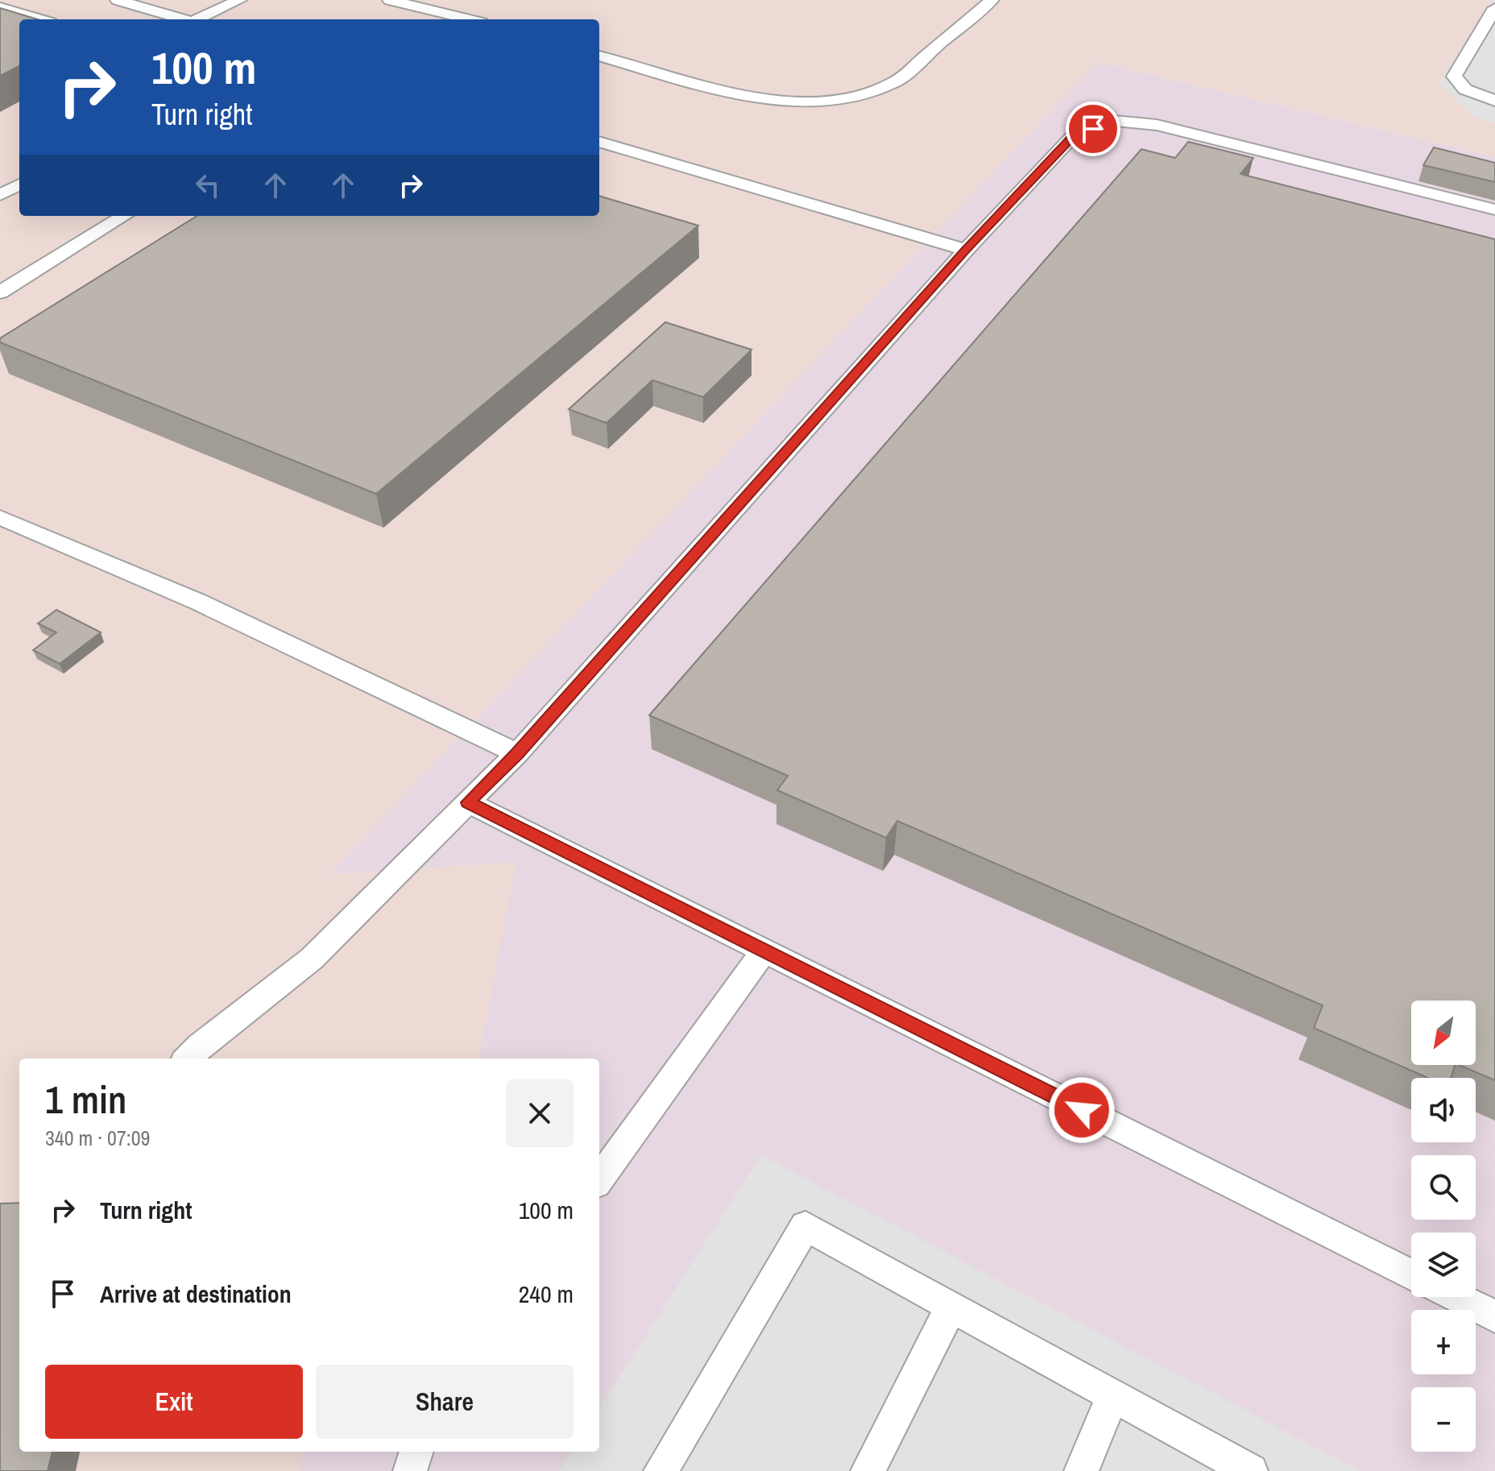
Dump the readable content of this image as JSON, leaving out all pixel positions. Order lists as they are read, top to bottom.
{
  "north": "bottom left",
  "page": {
    "turn": ["100 m", "Turn right"],
    "map_buttons": ["+", "−"],
    "heading": ["1 min", "340 m · 07:09"],
    "list": [
      {
        "name": "Turn right",
        "value": "100 m"
      },
      {
        "name": "Arrive at destination",
        "value": "240 m"
      }
    ],
    "buttons": ["Exit", "Share"]
  }
}
